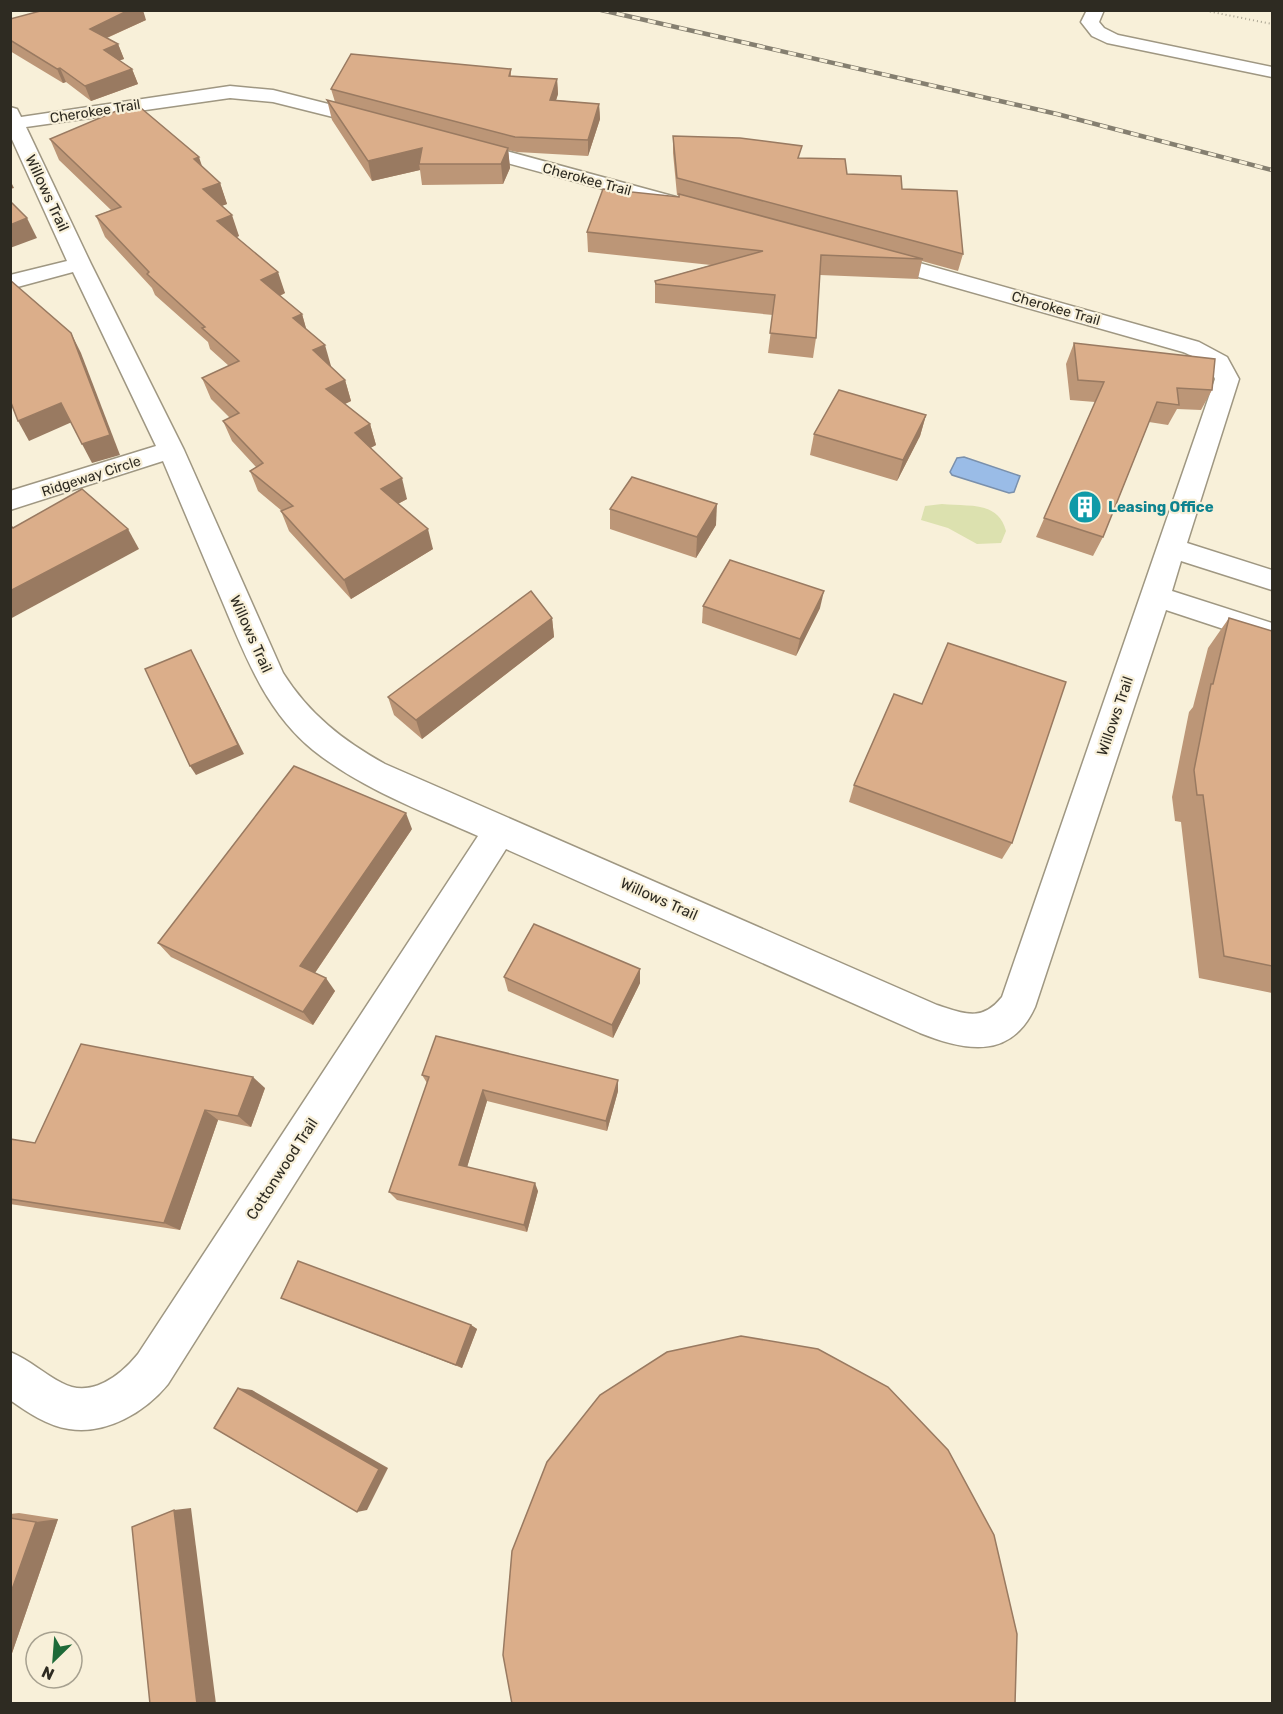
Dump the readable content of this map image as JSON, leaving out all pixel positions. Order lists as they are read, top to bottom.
{
  "streets": {
    "street": [
      "Cherokee Trail",
      "Willows Trail",
      "Ridgeway Circle",
      "Cottonwood Trail"
    ]
  },
  "crossings": [
    ["Cherokee Trail", "Willows Trail"],
    ["Willows Trail", "Ridgeway Circle"],
    ["Willows Trail", "Cottonwood Trail"]
  ],
  "places": {
    "building": ["Leasing Office"]
  },
  "north": "bottom left"
}
